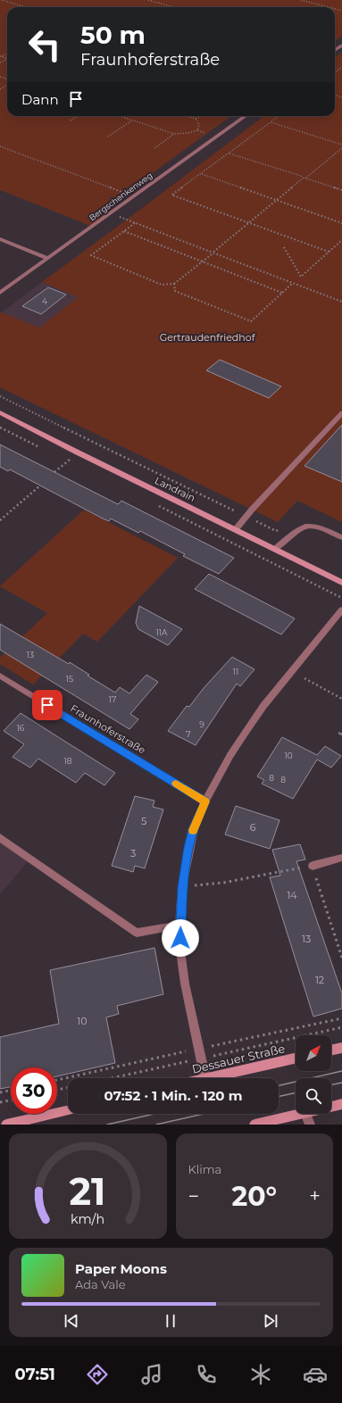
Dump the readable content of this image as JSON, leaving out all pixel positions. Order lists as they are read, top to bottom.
{
  "streets": {
    "street": [
      "Bergschenkenweg",
      "Landrain",
      "Fraunhoferstraße",
      "Dessauer Straße"
    ]
  },
  "parks": ["Gertraudenfriedhof"],
  "house_numbers": [
    "4",
    "11A",
    "13",
    "11",
    "15",
    "17",
    "9",
    "16",
    "7",
    "10",
    "18",
    "8",
    "8",
    "5",
    "6",
    "3",
    "14",
    "13",
    "12",
    "10"
  ],
  "north": "top right",
  "page": {
    "turn": ["50 m", "Fraunhoferstraße"],
    "then": "Dann",
    "limit": "30",
    "trip": "07:52 · 1 Min. · 120 m",
    "tile": "Klima",
    "heat": ["−", "20°", "+"],
    "song": ["Paper Moons", "Ada Vale"],
    "tabs": "07:51",
    "gauge": ["21", "km/h"]
  }
}
